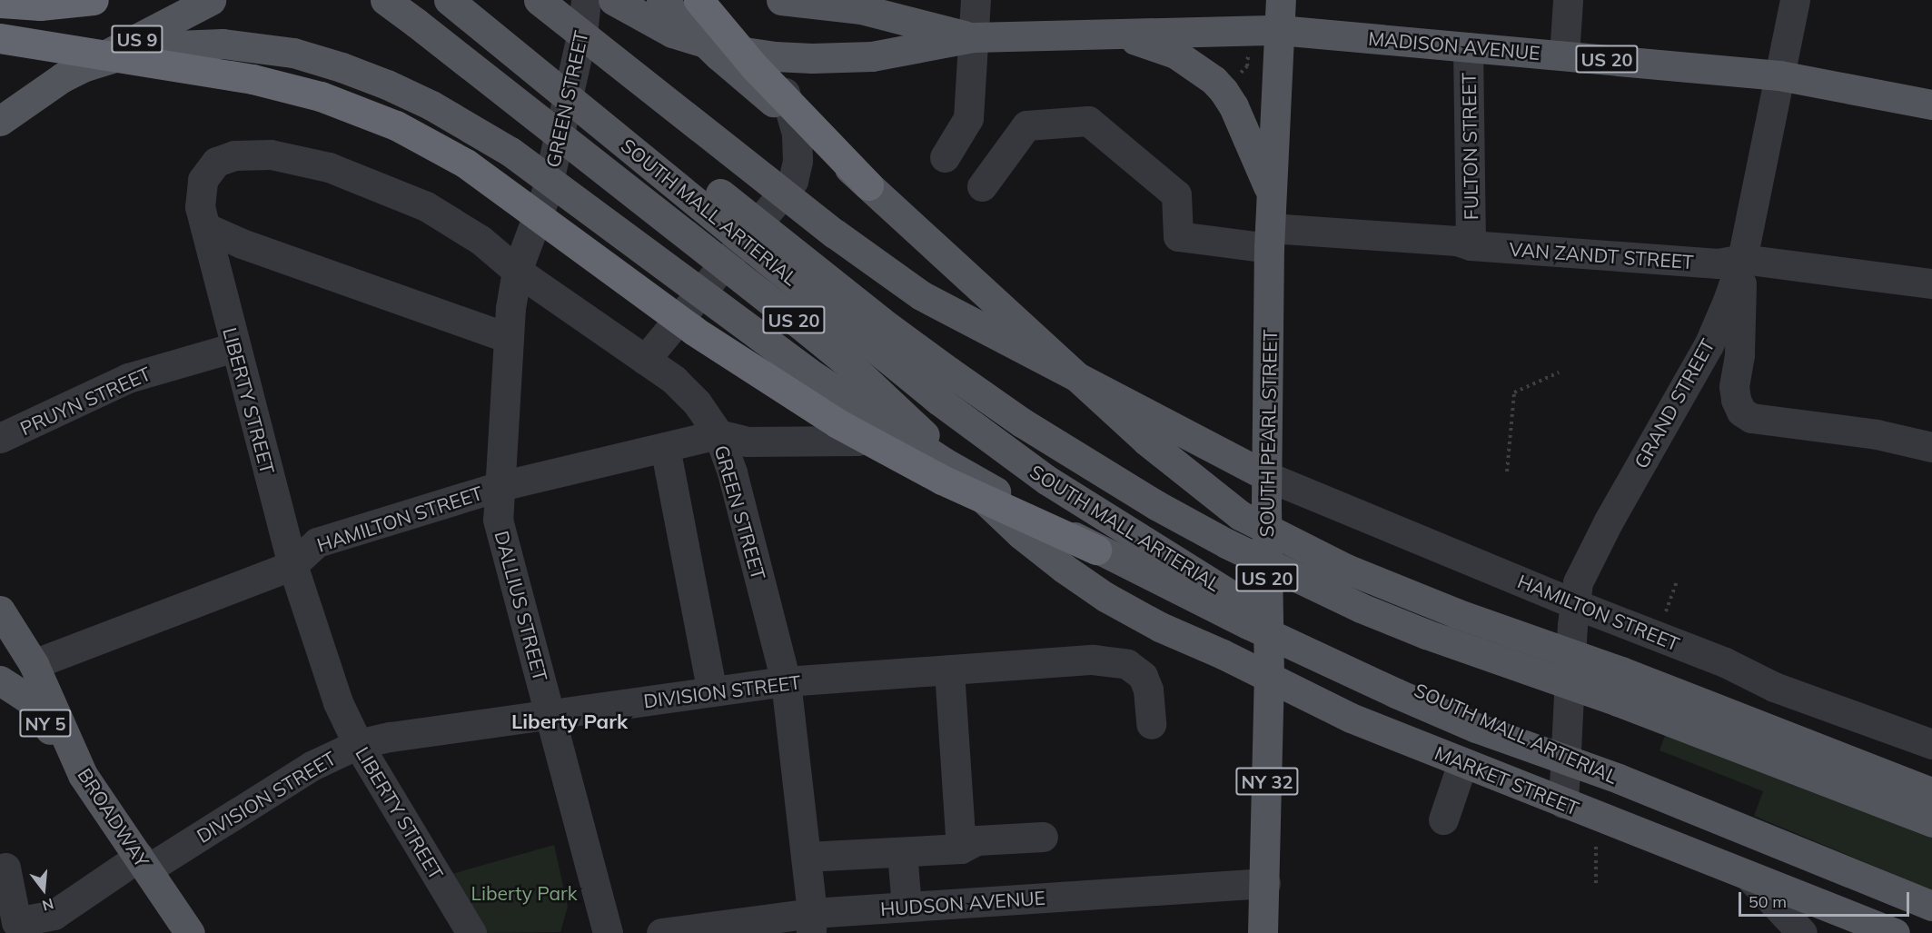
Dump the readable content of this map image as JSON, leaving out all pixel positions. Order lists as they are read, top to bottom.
{
  "streets": {
    "main road": [
      "US 9",
      "MADISON AVENUE",
      "US 20",
      "SOUTH MALL ARTERIAL",
      "SOUTH PEARL STREET",
      "NY 5",
      "MARKET STREET",
      "NY 32",
      "BROADWAY"
    ],
    "street": [
      "GREEN STREET",
      "FULTON STREET",
      "VAN ZANDT STREET",
      "PRUYN STREET",
      "LIBERTY STREET",
      "GRAND STREET",
      "HAMILTON STREET",
      "DALLIUS STREET",
      "DIVISION STREET",
      "HUDSON AVENUE"
    ]
  },
  "crossings": [
    ["MADISON AVENUE", "FULTON STREET"],
    ["MADISON AVENUE", "GRAND STREET"],
    ["MADISON AVENUE", "SOUTH PEARL STREET"],
    ["US 20", "SOUTH PEARL STREET"],
    ["US 20", "MARKET STREET"],
    ["GREEN STREET", "LIBERTY STREET"],
    ["GREEN STREET", "HAMILTON STREET"],
    ["GREEN STREET", "DALLIUS STREET"],
    ["GREEN STREET", "DIVISION STREET"],
    ["GREEN STREET", "HUDSON AVENUE"],
    ["FULTON STREET", "VAN ZANDT STREET"],
    ["VAN ZANDT STREET", "GRAND STREET"],
    ["VAN ZANDT STREET", "SOUTH PEARL STREET"],
    ["PRUYN STREET", "LIBERTY STREET"],
    ["LIBERTY STREET", "HAMILTON STREET"],
    ["LIBERTY STREET", "DALLIUS STREET"],
    ["LIBERTY STREET", "DIVISION STREET"],
    ["GRAND STREET", "HAMILTON STREET"],
    ["GRAND STREET", "MARKET STREET"],
    ["SOUTH PEARL STREET", "HAMILTON STREET"],
    ["SOUTH PEARL STREET", "MARKET STREET"],
    ["SOUTH PEARL STREET", "HUDSON AVENUE"],
    ["HAMILTON STREET", "DALLIUS STREET"],
    ["HAMILTON STREET", "BROADWAY"],
    ["DALLIUS STREET", "DIVISION STREET"],
    ["DIVISION STREET", "BROADWAY"],
    ["NY 5", "BROADWAY"]
  ],
  "districts": ["Liberty Park"],
  "parks": ["Liberty Park"],
  "scale_bar": "50 m",
  "north": "bottom"
}
